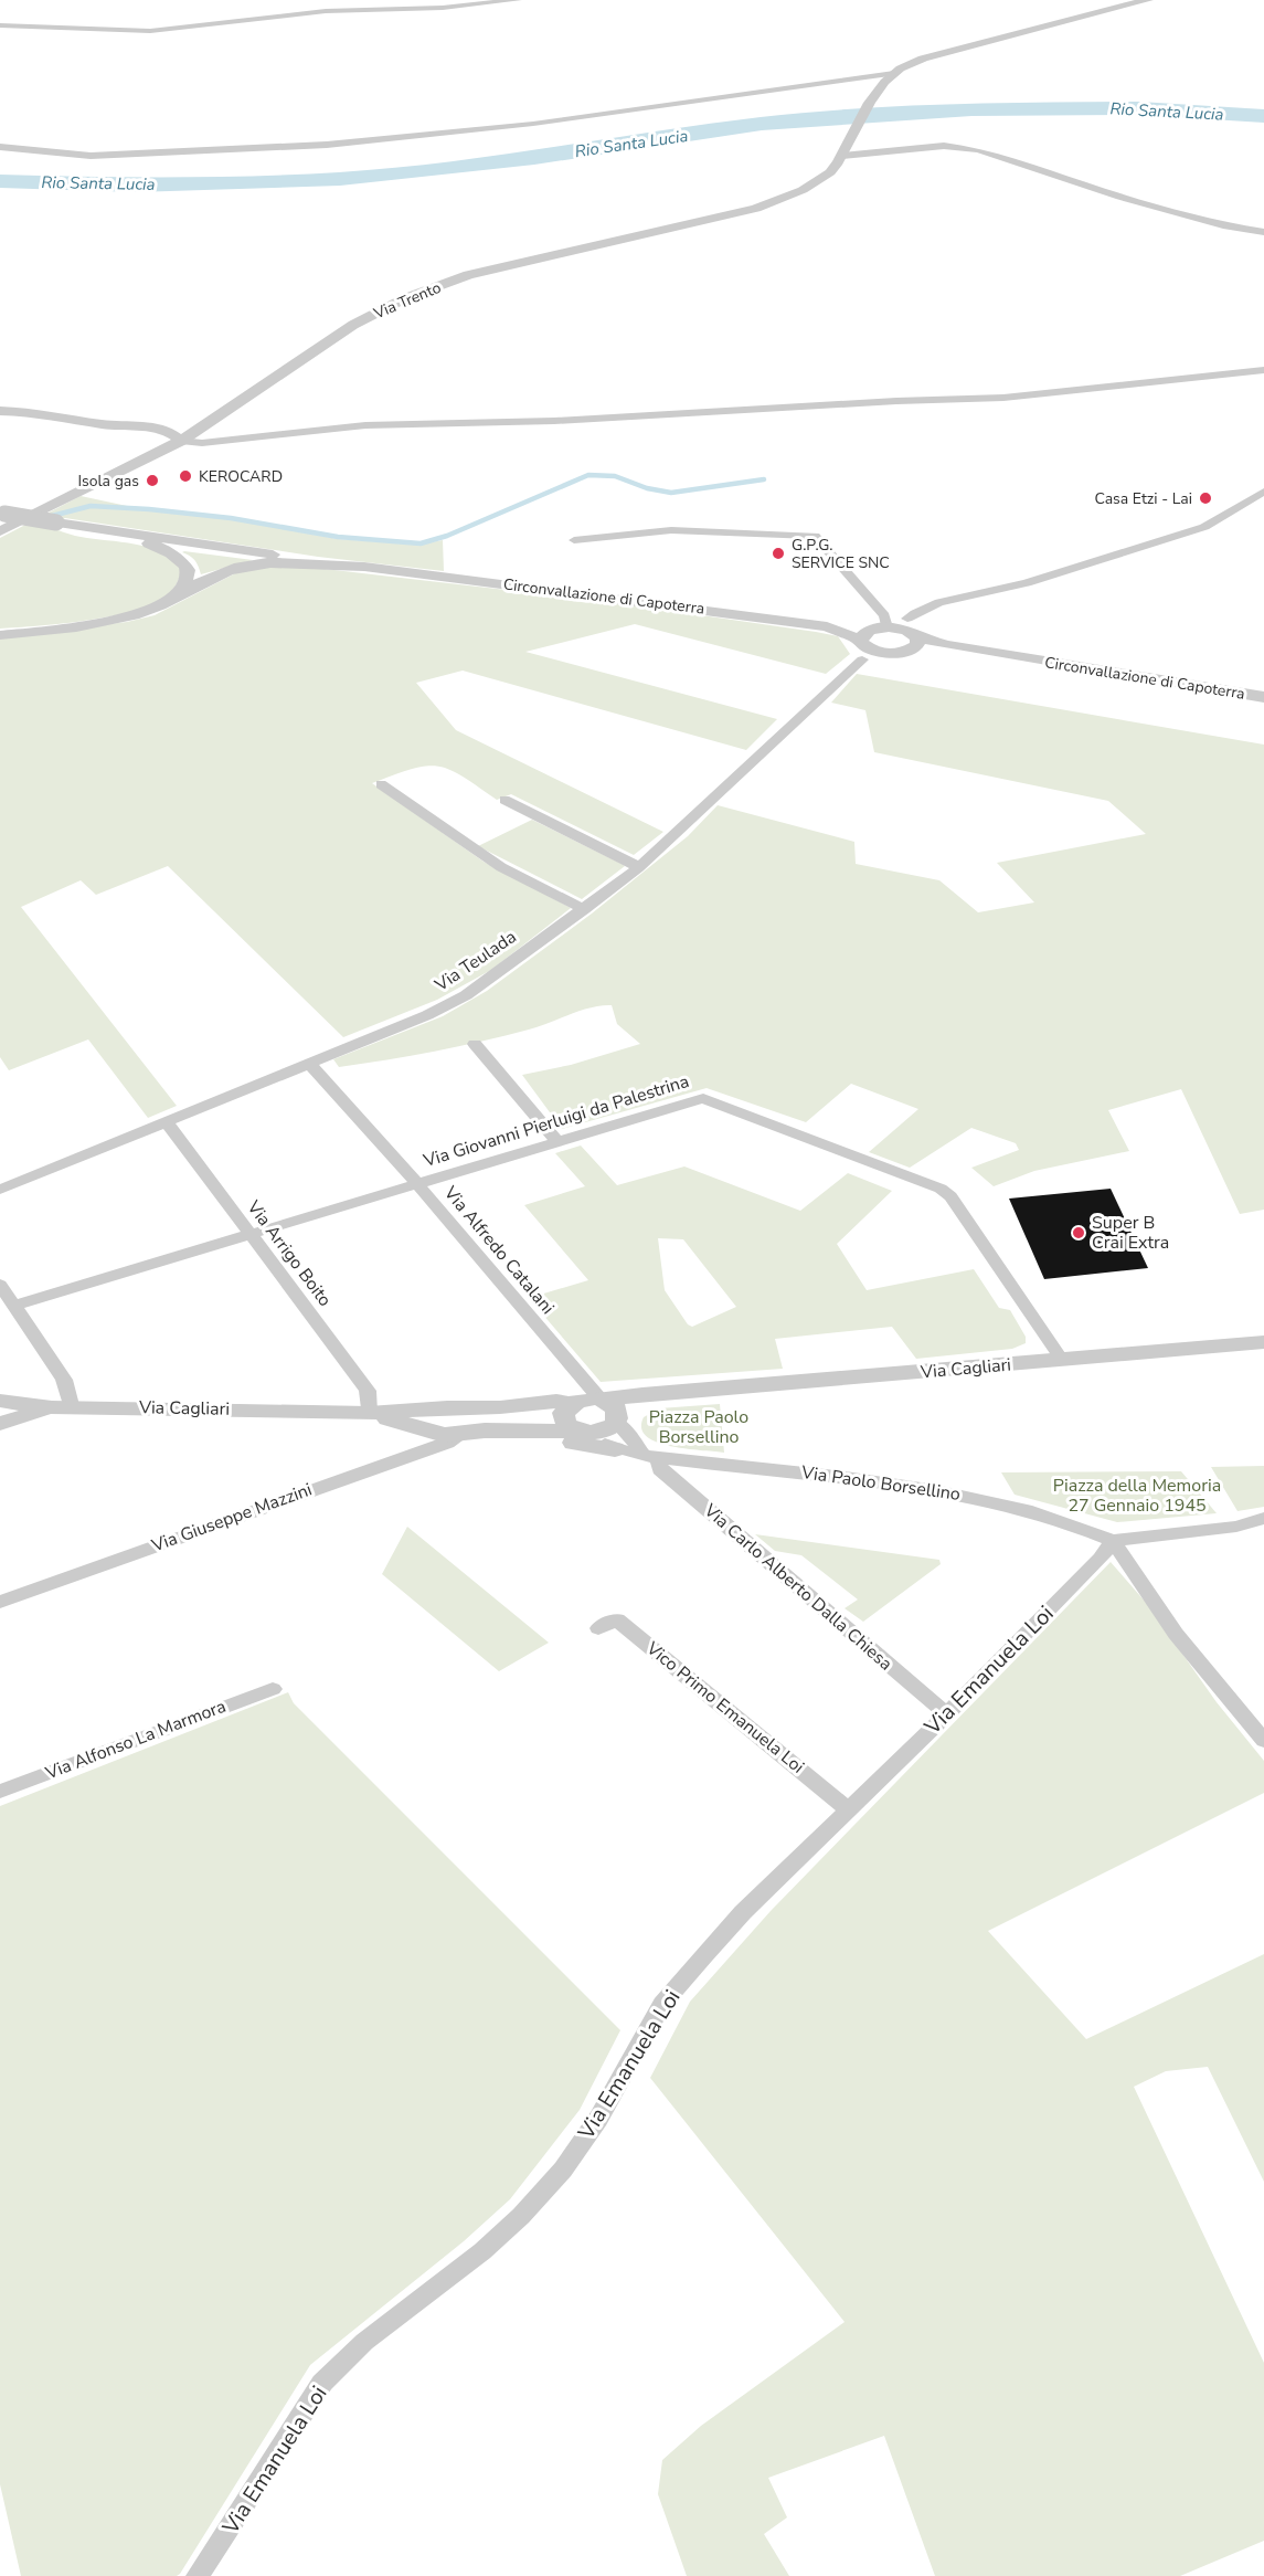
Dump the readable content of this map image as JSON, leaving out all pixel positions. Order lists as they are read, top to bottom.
{
  "streets": {
    "street": [
      "Via Trento",
      "Circonvallazione di Capoterra",
      "Via Teulada",
      "Via Giovanni Pierluigi da Palestrina",
      "Via Alfredo Catalani",
      "Via Arrigo Boito",
      "Via Cagliari",
      "Via Paolo Borsellino",
      "Via Giuseppe Mazzini",
      "Via Carlo Alberto Dalla Chiesa",
      "Via Emanuela Loi",
      "Vico Primo Emanuela Loi",
      "Via Alfonso La Marmora"
    ]
  },
  "crossings": [
    ["Circonvallazione di Capoterra", "Via Teulada"],
    ["Via Teulada", "Via Alfredo Catalani"],
    ["Via Teulada", "Via Arrigo Boito"],
    ["Via Giovanni Pierluigi da Palestrina", "Via Alfredo Catalani"],
    ["Via Giovanni Pierluigi da Palestrina", "Via Arrigo Boito"],
    ["Via Giovanni Pierluigi da Palestrina", "Via Cagliari"],
    ["Via Alfredo Catalani", "Via Cagliari"],
    ["Via Alfredo Catalani", "Via Paolo Borsellino"],
    ["Via Arrigo Boito", "Via Cagliari"],
    ["Via Cagliari", "Via Paolo Borsellino"],
    ["Via Cagliari", "Via Giuseppe Mazzini"],
    ["Via Paolo Borsellino", "Via Carlo Alberto Dalla Chiesa"],
    ["Via Paolo Borsellino", "Via Emanuela Loi"],
    ["Via Carlo Alberto Dalla Chiesa", "Via Emanuela Loi"],
    ["Via Emanuela Loi", "Vico Primo Emanuela Loi"]
  ],
  "water": ["Rio Santa Lucia"],
  "parks": ["Piazza Paolo Borsellino", "Piazza della Memoria 27 Gennaio 1945"],
  "places": [
    "KEROCARD",
    "Isola gas",
    "Casa Etzi - Lai",
    "G.P.G. SERVICE SNC",
    "Super B Crai Extra"
  ]
}
